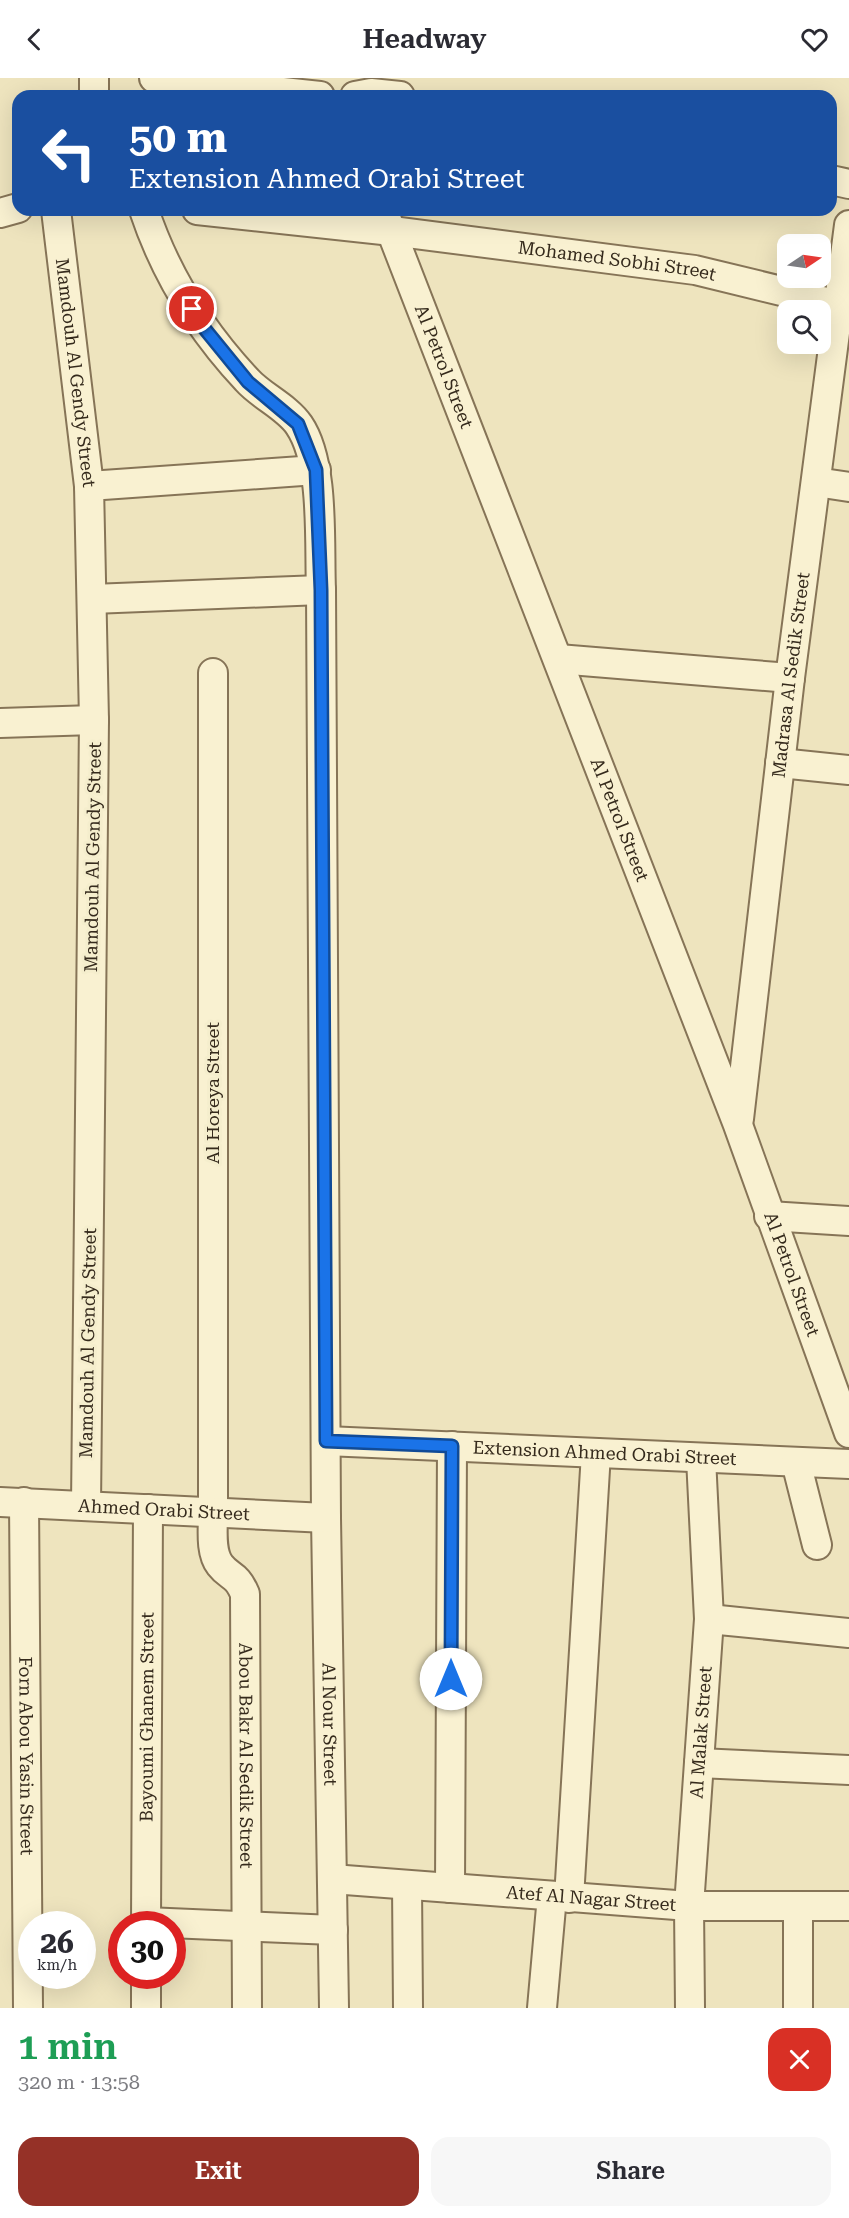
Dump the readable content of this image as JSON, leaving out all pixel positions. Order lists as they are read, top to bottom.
{
  "streets": {
    "street": [
      "Mohamed Sobhi Street",
      "Al Petrol Street",
      "Mamdouh Al Gendy Street",
      "Madrasa Al Sedik Street",
      "Al Horeya Street",
      "Extension Ahmed Orabi Street",
      "Ahmed Orabi Street",
      "Bayoumi Ghanem Street",
      "Al Nour Street",
      "Al Malak Street",
      "Forn Abou Yasin Street",
      "Abou Bakr Al Sedik Street",
      "Atef Al Nagar Street"
    ]
  },
  "crossings": [
    ["Mohamed Sobhi Street", "Al Petrol Street"],
    ["Mohamed Sobhi Street", "Madrasa Al Sedik Street"],
    ["Al Petrol Street", "Madrasa Al Sedik Street"],
    ["Mamdouh Al Gendy Street", "Ahmed Orabi Street"],
    ["Al Horeya Street", "Ahmed Orabi Street"],
    ["Al Horeya Street", "Abou Bakr Al Sedik Street"],
    ["Extension Ahmed Orabi Street", "Al Nour Street"],
    ["Extension Ahmed Orabi Street", "Al Malak Street"],
    ["Ahmed Orabi Street", "Bayoumi Ghanem Street"],
    ["Ahmed Orabi Street", "Al Nour Street"],
    ["Ahmed Orabi Street", "Forn Abou Yasin Street"],
    ["Ahmed Orabi Street", "Abou Bakr Al Sedik Street"],
    ["Al Nour Street", "Atef Al Nagar Street"],
    ["Al Malak Street", "Atef Al Nagar Street"]
  ],
  "north": "right",
  "page": {
    "header": "Headway",
    "turn": ["50 m", "Extension Ahmed Orabi Street"],
    "speed": "26 km/h",
    "limit": "30",
    "heading": ["1 min", "320 m · 13:58"],
    "buttons": ["Exit", "Share"]
  }
}
